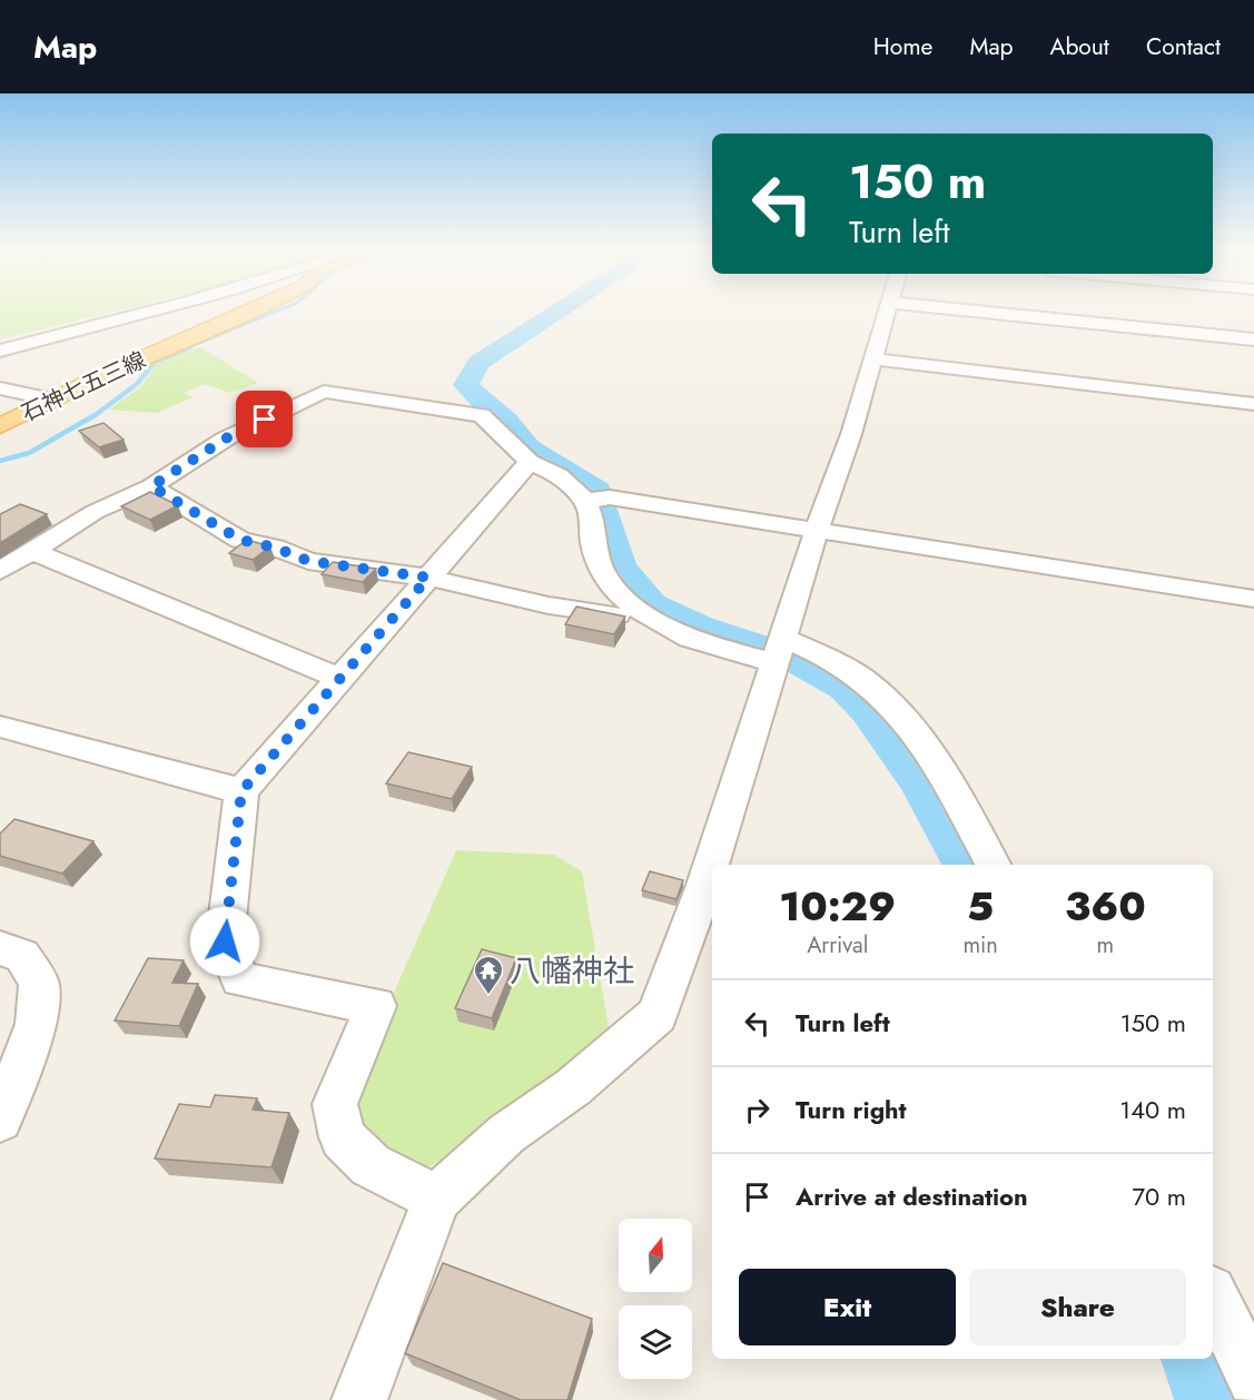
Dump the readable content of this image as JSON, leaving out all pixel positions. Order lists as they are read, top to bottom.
{
  "streets": {
    "main road": ["石神七五三線"]
  },
  "places": {
    "temple": ["八幡神社"]
  },
  "north": "top",
  "page": {
    "header": "Map",
    "nav": [
      "Home",
      "Map",
      "About",
      "Contact"
    ],
    "turn": ["150 m", "Turn left"],
    "eta": [
      "10:29",
      "Arrival",
      "5",
      "min",
      "360",
      "m"
    ],
    "list": [
      {
        "name": "Turn left",
        "value": "150 m"
      },
      {
        "name": "Turn right",
        "value": "140 m"
      },
      {
        "name": "Arrive at destination",
        "value": "70 m"
      }
    ],
    "buttons": ["Exit", "Share"]
  }
}
